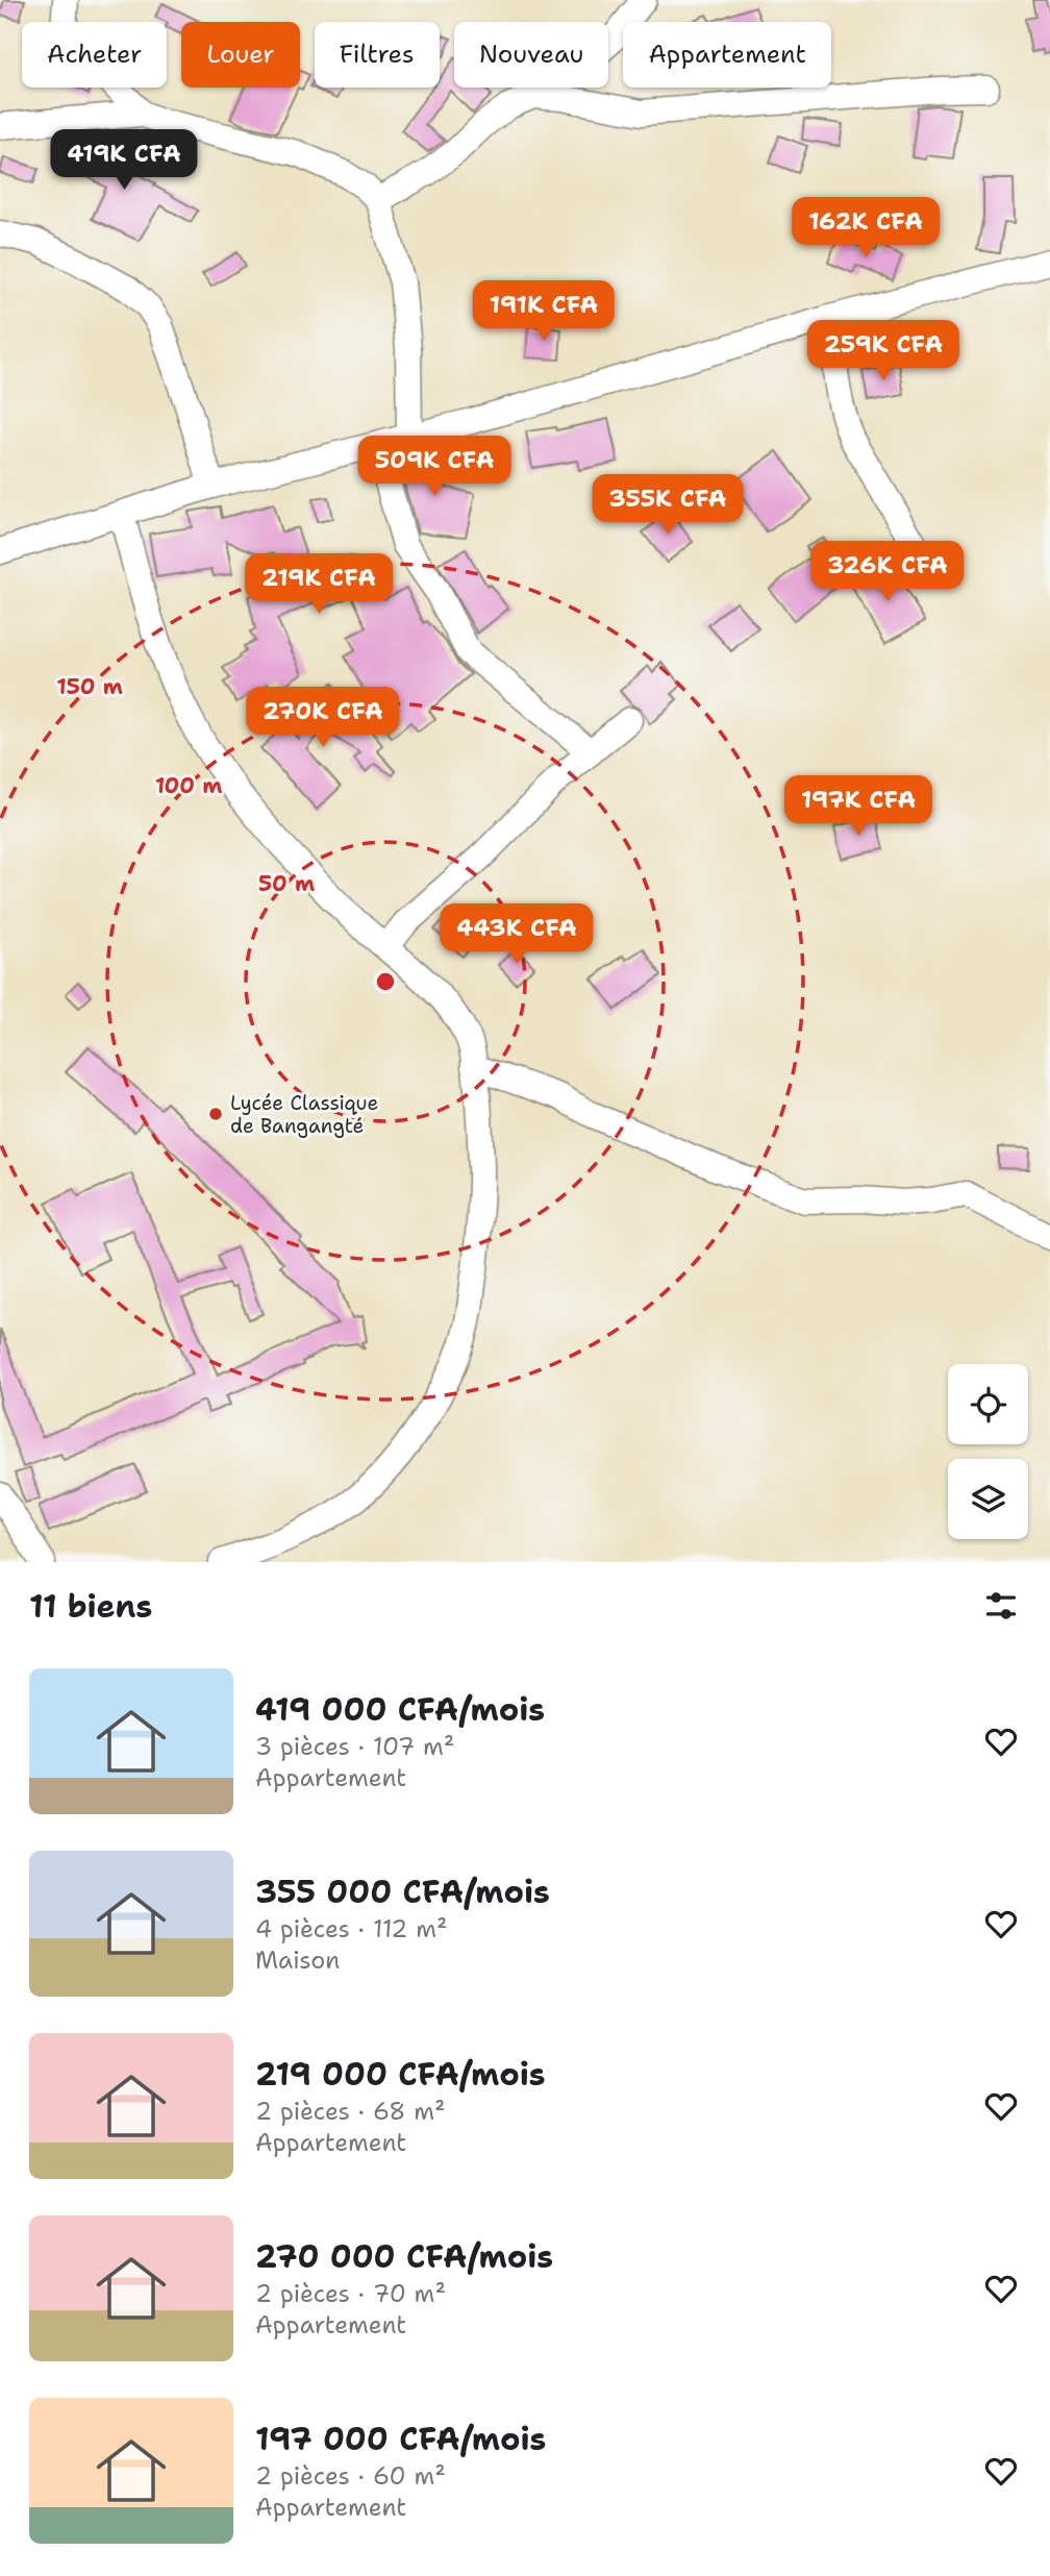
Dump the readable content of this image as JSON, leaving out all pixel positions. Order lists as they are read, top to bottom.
{
  "places": ["Lycée Classique de Bangangté"],
  "page": {
    "chip": [
      "Acheter",
      "Louer",
      "Filtres",
      "Nouveau",
      "Appartement"
    ],
    "price": [
      "419K CFA",
      "162K CFA",
      "191K CFA",
      "259K CFA",
      "509K CFA",
      "355K CFA",
      "326K CFA",
      "219K CFA",
      "270K CFA",
      "197K CFA",
      "443K CFA"
    ],
    "heading": "11 biens",
    "list": [
      {
        "name": "419 000 CFA/mois",
        "note": "3 pièces · 107 m² · Appartement"
      },
      {
        "name": "355 000 CFA/mois",
        "note": "4 pièces · 112 m² · Maison"
      },
      {
        "name": "219 000 CFA/mois",
        "note": "2 pièces · 68 m² · Appartement"
      },
      {
        "name": "270 000 CFA/mois",
        "note": "2 pièces · 70 m² · Appartement"
      },
      {
        "name": "197 000 CFA/mois",
        "note": "2 pièces · 60 m² · Appartement"
      }
    ]
  },
  "rings": ["150 m", "100 m", "50 m"]
}
